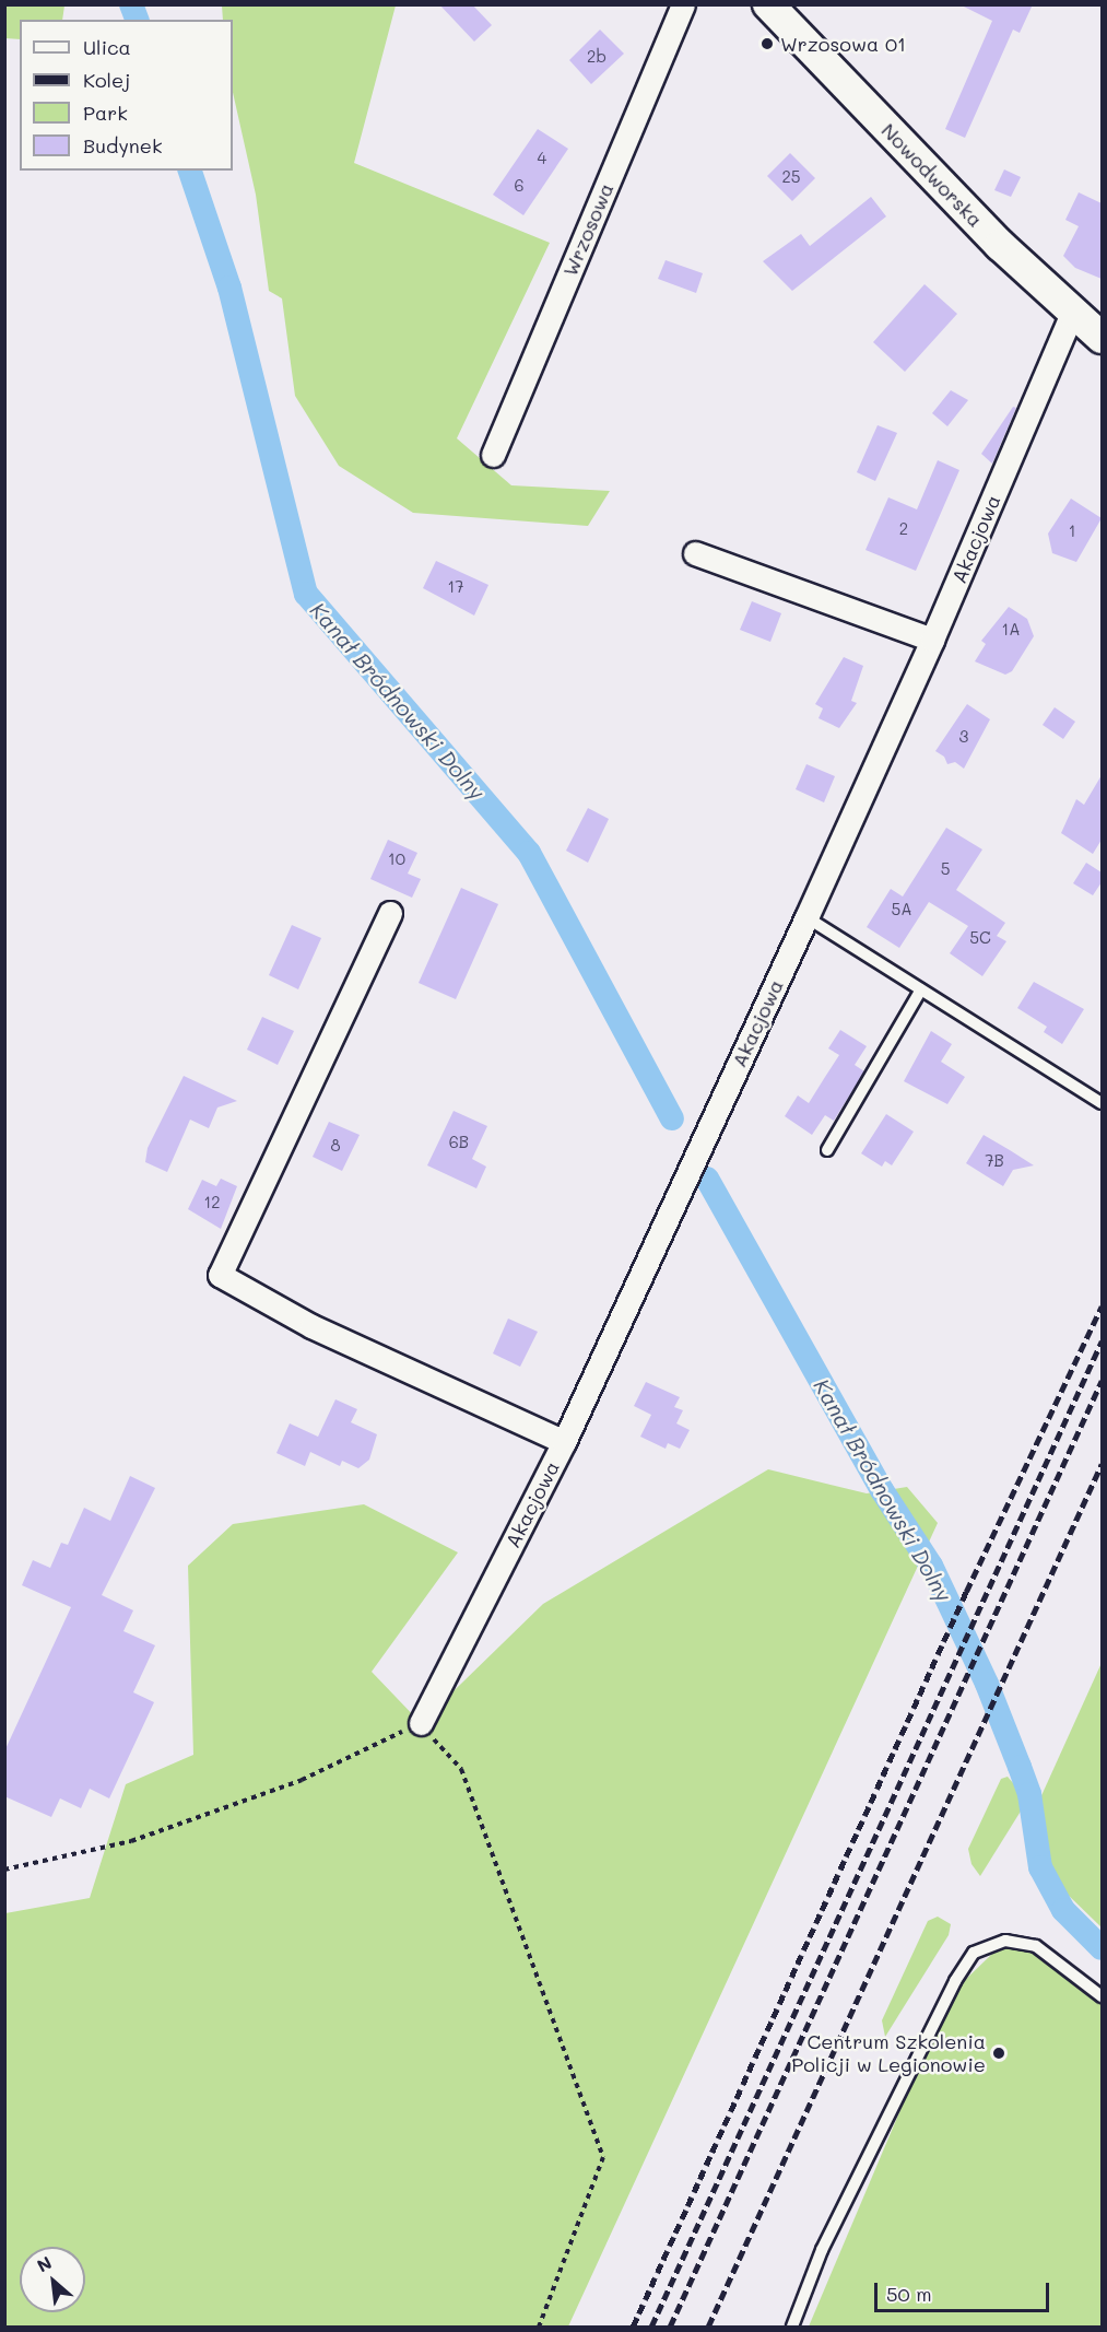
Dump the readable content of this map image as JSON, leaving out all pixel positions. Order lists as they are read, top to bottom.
{
  "streets": {
    "main road": ["Nowodworska"],
    "street": ["Wrzosowa", "Akacjowa"]
  },
  "crossings": [
    ["Nowodworska", "Akacjowa"]
  ],
  "water": ["Kanał Bródnowski Dolny"],
  "places": ["Wrzosowa 01", "Centrum Szkolenia Policji w Legionowie"],
  "house_numbers": [
    "2b",
    "4",
    "25",
    "6",
    "2",
    "1",
    "17",
    "1A",
    "3",
    "10",
    "5",
    "5A",
    "5C",
    "6B",
    "8",
    "7B",
    "12"
  ],
  "legend": [
    "Ulica",
    "Kolej",
    "Park",
    "Budynek"
  ],
  "scale_bar": "50 m",
  "north": "top left"
}
